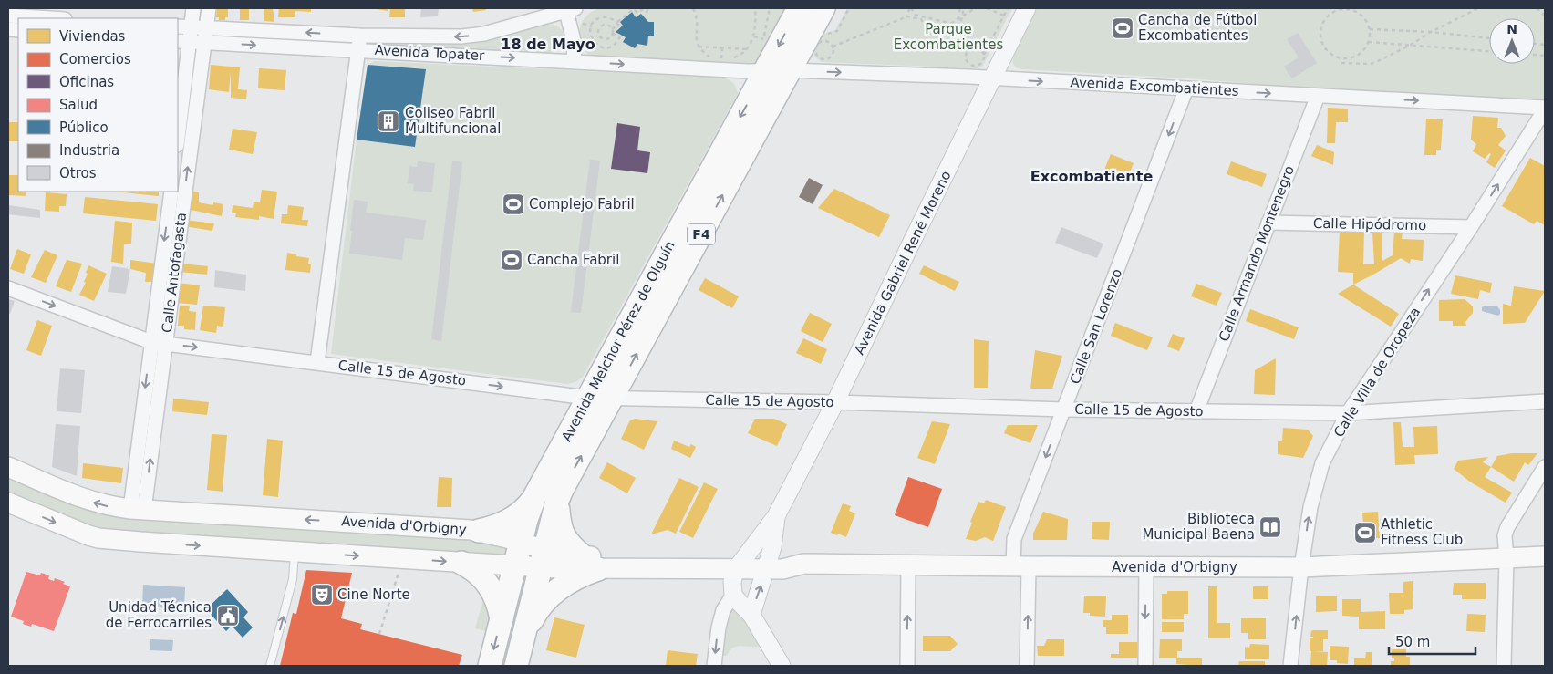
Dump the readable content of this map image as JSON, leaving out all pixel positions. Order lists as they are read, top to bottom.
{
  "streets": {
    "highway": ["F4", "Avenida Melchor Pérez de Olguín"],
    "main road": ["Avenida d'Orbigny"],
    "street": [
      "Avenida Topater",
      "Avenida Excombatientes",
      "Calle Hipódromo",
      "Calle Armando Montenegro",
      "Avenida Gabriel René Moreno",
      "Calle Antofagasta",
      "Calle San Lorenzo",
      "Calle Villa de Oropeza",
      "Calle 15 de Agosto"
    ]
  },
  "crossings": [
    ["Avenida Topater", "Avenida Excombatientes"],
    ["Avenida Topater", "Calle Antofagasta"],
    ["Avenida Topater", "Avenida Melchor Pérez de Olguín"],
    ["Avenida Excombatientes", "Calle Armando Montenegro"],
    ["Avenida Excombatientes", "Avenida Gabriel René Moreno"],
    ["Avenida Excombatientes", "Calle San Lorenzo"],
    ["Avenida Excombatientes", "Avenida Melchor Pérez de Olguín"],
    ["Avenida Excombatientes", "Calle Villa de Oropeza"],
    ["Calle Hipódromo", "Calle Armando Montenegro"],
    ["Calle Hipódromo", "Calle Villa de Oropeza"],
    ["Calle Armando Montenegro", "Calle 15 de Agosto"],
    ["Avenida Gabriel René Moreno", "Calle 15 de Agosto"],
    ["Avenida Gabriel René Moreno", "Avenida d'Orbigny"],
    ["Calle Antofagasta", "Calle 15 de Agosto"],
    ["Calle Antofagasta", "Avenida d'Orbigny"],
    ["Calle San Lorenzo", "Calle 15 de Agosto"],
    ["Calle San Lorenzo", "Avenida d'Orbigny"],
    ["Avenida Melchor Pérez de Olguín", "Calle 15 de Agosto"],
    ["Avenida Melchor Pérez de Olguín", "Avenida d'Orbigny"],
    ["Calle Villa de Oropeza", "Calle 15 de Agosto"],
    ["Calle Villa de Oropeza", "Avenida d'Orbigny"]
  ],
  "one_way": ["Avenida Excombatientes", "Calle Villa de Oropeza", "Calle 15 de Agosto"],
  "districts": ["18 de Mayo", "Excombatiente"],
  "parks": ["Parque Excombatientes"],
  "places": {
    "sports": [
      "Cancha de Fútbol Excombatientes",
      "Complejo Fabril",
      "Cancha Fabril",
      "Athletic Fitness Club"
    ],
    "building": ["Coliseo Fabril Multifuncional"],
    "library": ["Biblioteca Municipal Baena"],
    "theatre": ["Cine Norte"],
    "public building": ["Unidad Técnica de Ferrocarriles"]
  },
  "legend": [
    "Viviendas",
    "Comercios",
    "Oficinas",
    "Salud",
    "Público",
    "Industria",
    "Otros"
  ],
  "scale_bar": "50 m",
  "north": "top"
}
